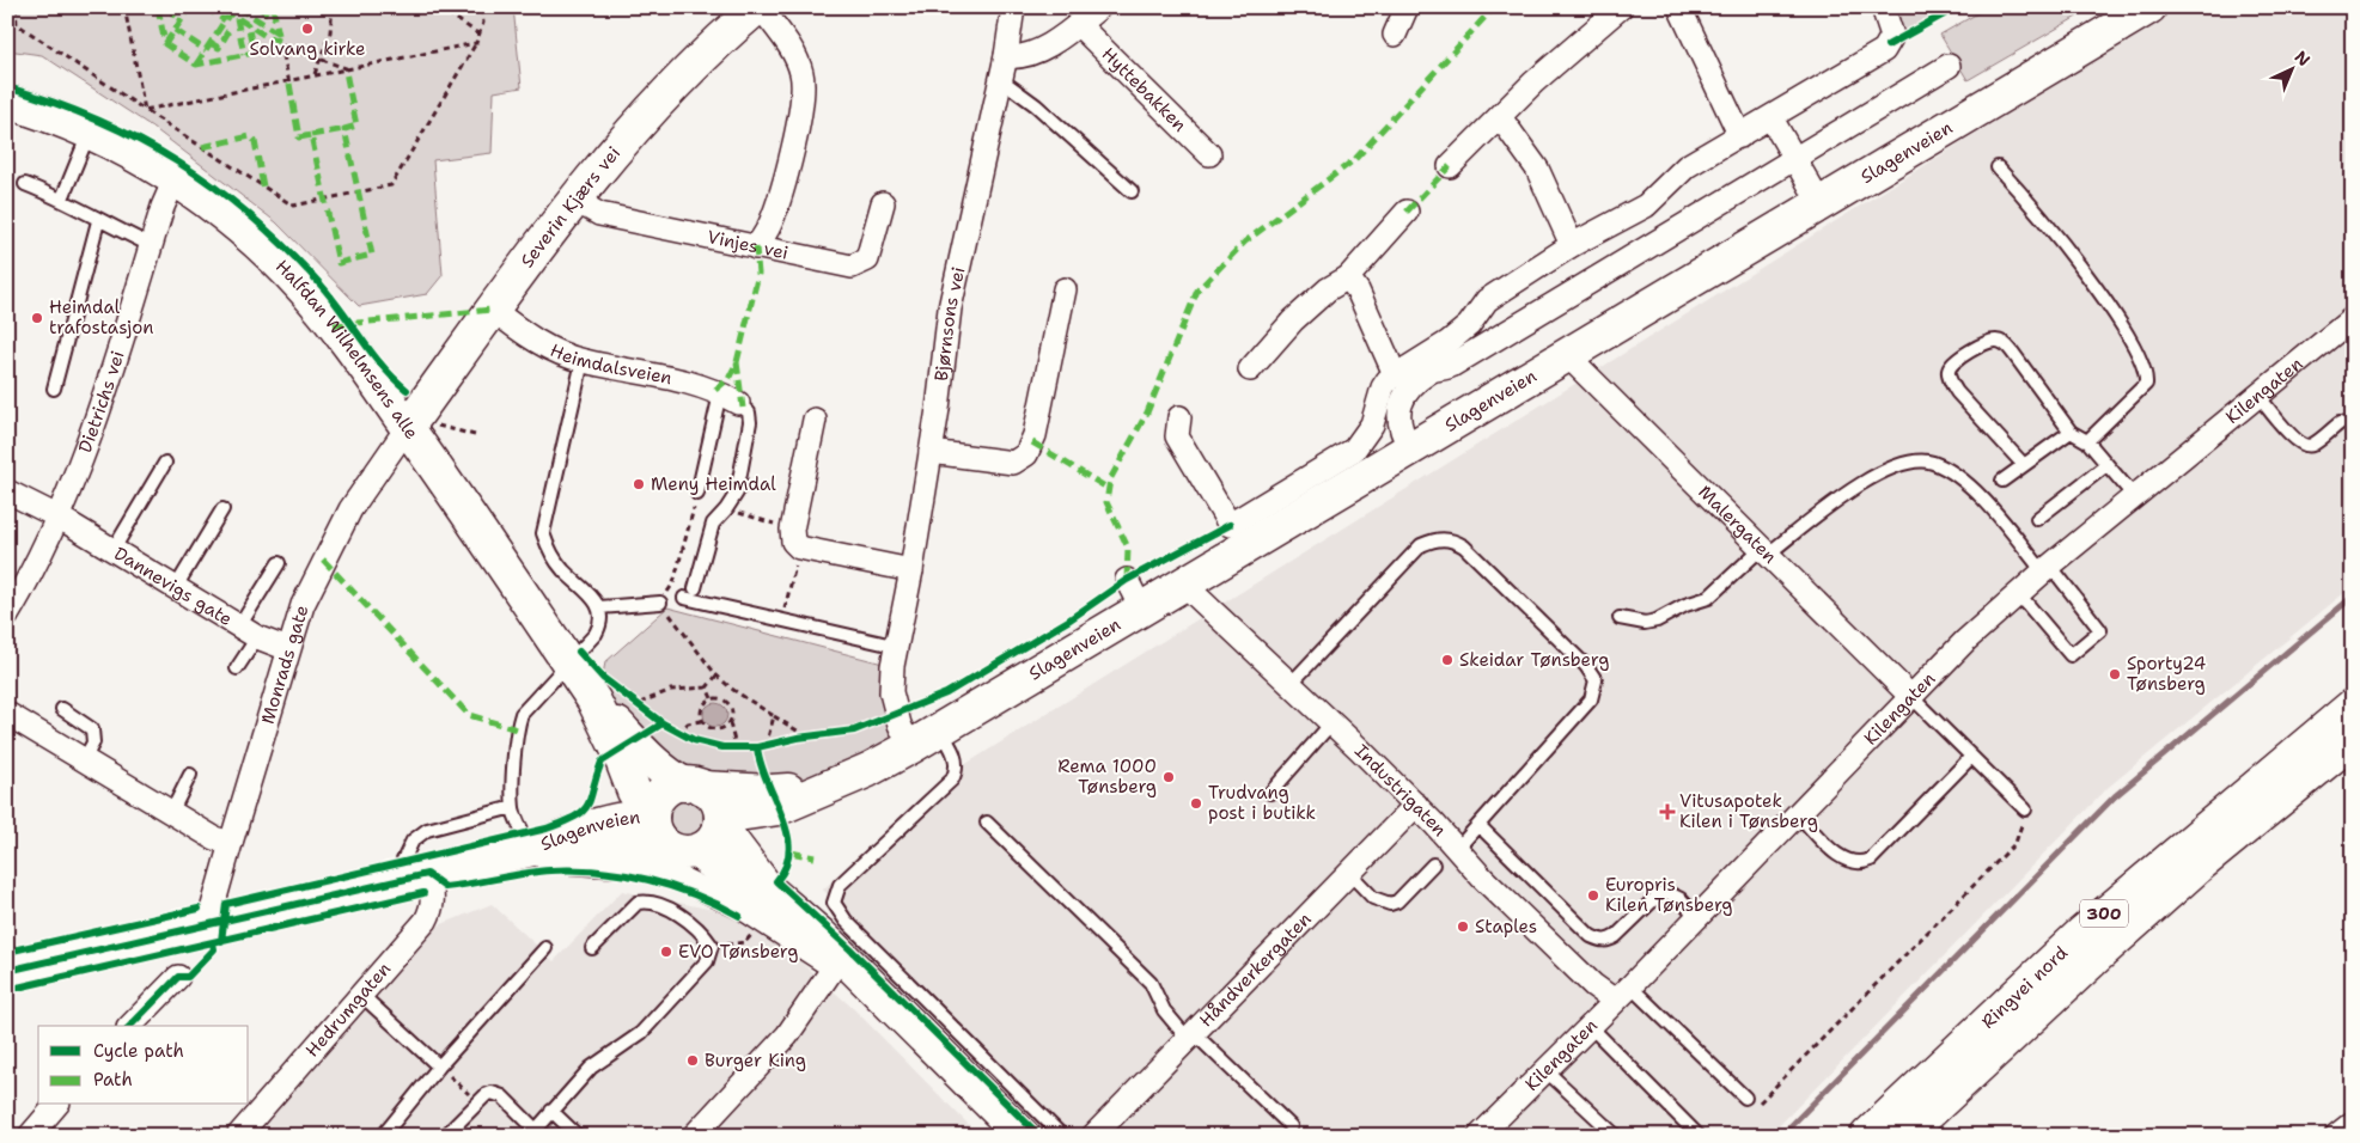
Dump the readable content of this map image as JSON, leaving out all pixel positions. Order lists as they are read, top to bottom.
{
  "streets": {
    "main road": [
      "Slagenveien",
      "Severin Kjærs vei",
      "Halfdan Wilhelmsens alle",
      "300",
      "Ringvei nord"
    ],
    "street": [
      "Hyttebakken",
      "Vinjes vei",
      "Bjørnsons vei",
      "Heimdalsveien",
      "Kilengaten",
      "Dietrichs vei",
      "Malergaten",
      "Dannevigs gate",
      "Monrads gate",
      "Industrigaten",
      "Håndverkergaten",
      "Hedrumgaten"
    ]
  },
  "crossings": [
    ["Slagenveien", "Bjørnsons vei"],
    ["Slagenveien", "Halfdan Wilhelmsens alle"],
    ["Slagenveien", "Malergaten"],
    ["Slagenveien", "Monrads gate"],
    ["Slagenveien", "Industrigaten"],
    ["Slagenveien", "Hedrumgaten"],
    ["Severin Kjærs vei", "Vinjes vei"],
    ["Severin Kjærs vei", "Halfdan Wilhelmsens alle"],
    ["Severin Kjærs vei", "Heimdalsveien"],
    ["Severin Kjærs vei", "Monrads gate"],
    ["Halfdan Wilhelmsens alle", "Dietrichs vei"],
    ["Halfdan Wilhelmsens alle", "Monrads gate"],
    ["Kilengaten", "Malergaten"],
    ["Kilengaten", "Industrigaten"],
    ["Dietrichs vei", "Dannevigs gate"],
    ["Dannevigs gate", "Monrads gate"],
    ["Industrigaten", "Håndverkergaten"]
  ],
  "places": {
    "other": [
      "Solvang kirke",
      "Heimdal trafostasjon",
      "Meny Heimdal",
      "Skeidar Tønsberg",
      "Sporty24 Tønsberg",
      "Rema 1000 Tønsberg",
      "Trudvang post i butikk",
      "Europris Kilen Tønsberg",
      "Staples",
      "EVO Tønsberg",
      "Burger King"
    ],
    "health": ["Vitusapotek Kilen i Tønsberg"]
  },
  "legend": ["Cycle path", "Path"],
  "north": "top right"
}
